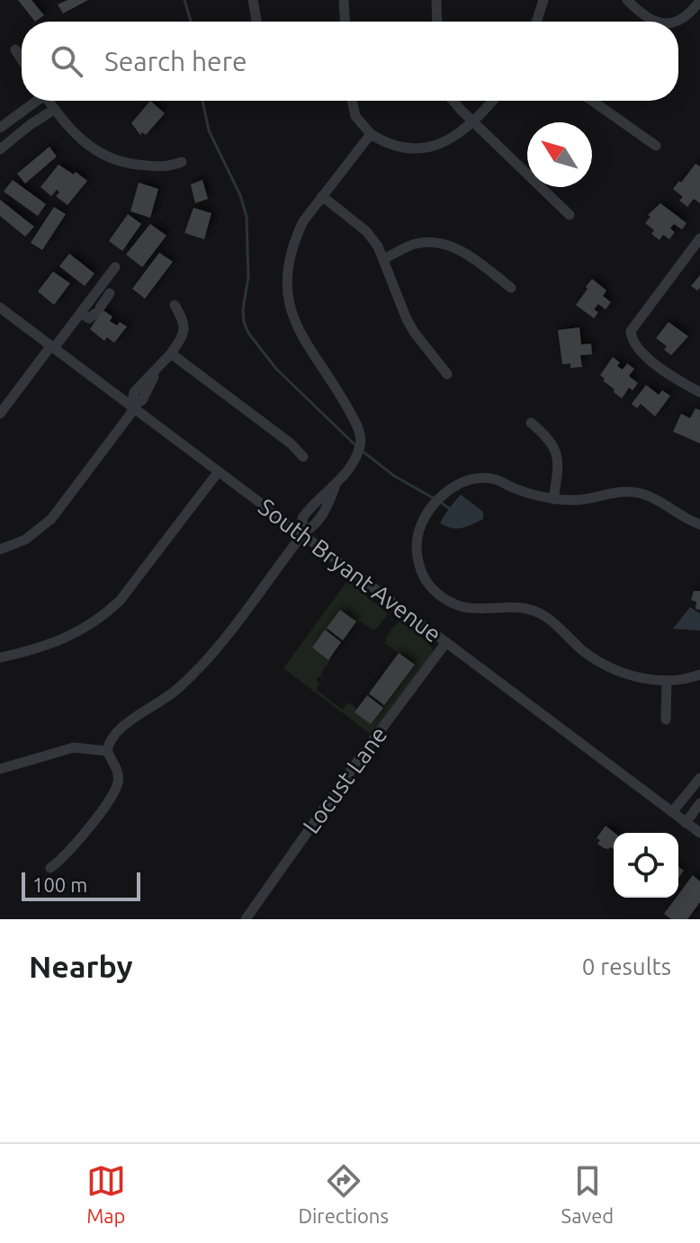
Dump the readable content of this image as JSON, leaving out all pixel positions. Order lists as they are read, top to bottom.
{
  "streets": {
    "street": ["South Bryant Avenue", "Locust Lane"]
  },
  "crossings": [
    ["South Bryant Avenue", "Locust Lane"]
  ],
  "scale_bar": "100 m",
  "north": "top left",
  "page": {
    "search": "Search here",
    "scale": "100 m",
    "heading": ["Nearby", "0 results"],
    "nav": ["Map", "Directions", "Saved"]
  }
}
